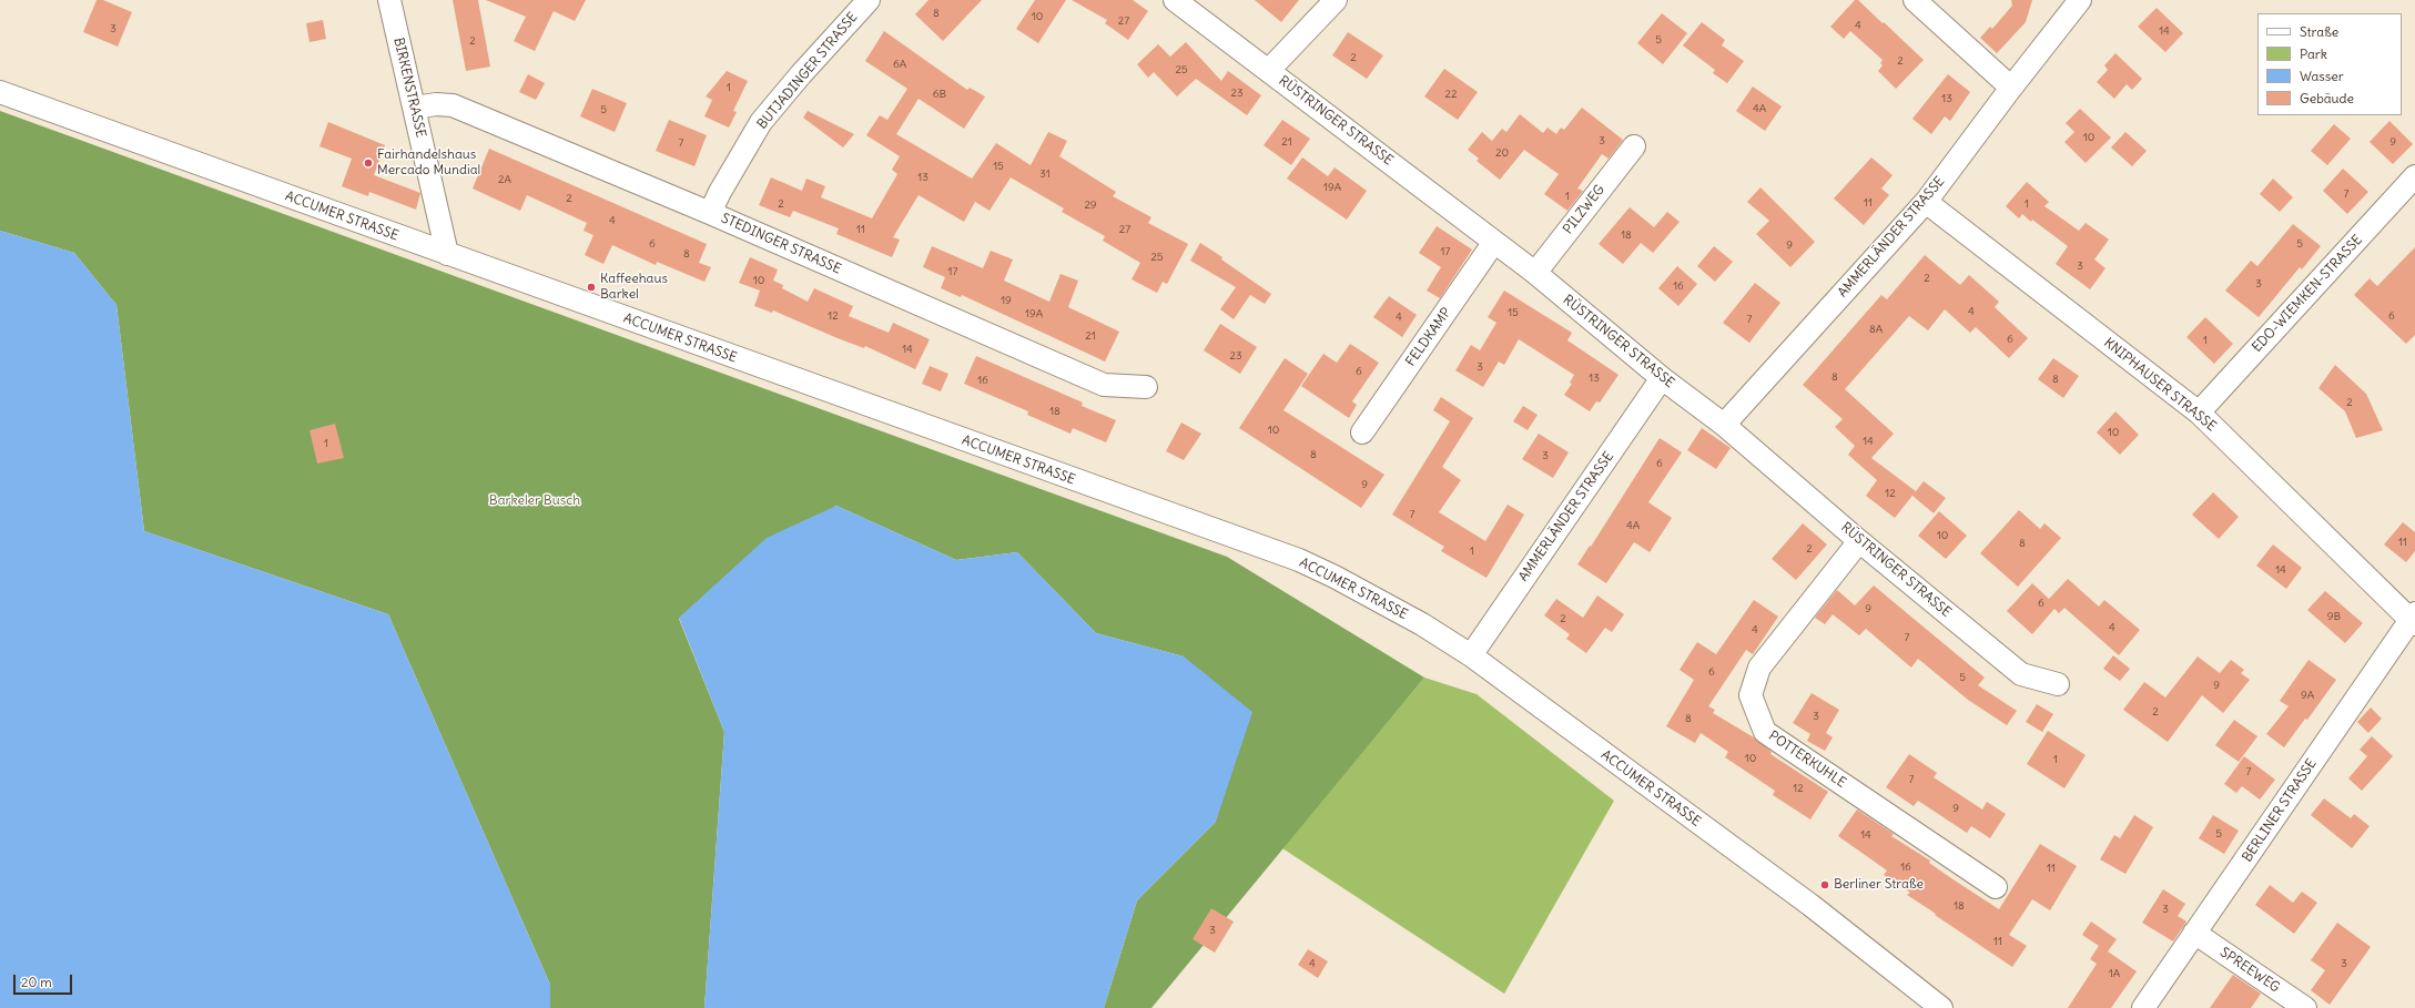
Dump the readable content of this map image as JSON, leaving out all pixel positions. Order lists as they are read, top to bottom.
{
  "streets": {
    "street": [
      "BUTJADINGER STRASSE",
      "BIRKENSTRASSE",
      "RÜSTRINGER STRASSE",
      "PILZWEG",
      "ACCUMER STRASSE",
      "AMMERLÄNDER STRASSE",
      "STEDINGER STRASSE",
      "EDO-WIEMKEN-STRASSE",
      "FELDKAMP",
      "KNIPHAUSER STRASSE",
      "POTTERKUHLE",
      "BERLINER STRASSE",
      "SPREEWEG"
    ]
  },
  "crossings": [
    ["BUTJADINGER STRASSE", "STEDINGER STRASSE"],
    ["BIRKENSTRASSE", "ACCUMER STRASSE"],
    ["BIRKENSTRASSE", "STEDINGER STRASSE"],
    ["RÜSTRINGER STRASSE", "PILZWEG"],
    ["RÜSTRINGER STRASSE", "AMMERLÄNDER STRASSE"],
    ["RÜSTRINGER STRASSE", "FELDKAMP"],
    ["RÜSTRINGER STRASSE", "POTTERKUHLE"],
    ["ACCUMER STRASSE", "AMMERLÄNDER STRASSE"],
    ["AMMERLÄNDER STRASSE", "KNIPHAUSER STRASSE"],
    ["EDO-WIEMKEN-STRASSE", "KNIPHAUSER STRASSE"],
    ["KNIPHAUSER STRASSE", "BERLINER STRASSE"],
    ["BERLINER STRASSE", "SPREEWEG"]
  ],
  "parks": ["Barkeler Busch"],
  "places": ["Fairhandelshaus Mercado Mundial", "Kaffeehaus Barkel", "Berliner Straße"],
  "house_numbers": [
    "8",
    "10",
    "27",
    "4",
    "3",
    "14",
    "5",
    "2",
    "2",
    "2",
    "6A",
    "25",
    "1",
    "23",
    "6B",
    "22",
    "13",
    "4A",
    "5",
    "10",
    "3",
    "21",
    "9",
    "7",
    "20",
    "15",
    "31",
    "13",
    "2A",
    "19A",
    "7",
    "1",
    "2",
    "11",
    "2",
    "1",
    "29",
    "4",
    "11",
    "27",
    "18",
    "6",
    "5",
    "9",
    "17",
    "8",
    "25",
    "3",
    "17",
    "2",
    "10",
    "3",
    "16",
    "19",
    "4",
    "15",
    "19A",
    "12",
    "6",
    "4",
    "7",
    "8A",
    "21",
    "6",
    "1",
    "14",
    "23",
    "3",
    "6",
    "8",
    "13",
    "8",
    "16",
    "2",
    "18",
    "10",
    "10",
    "14",
    "1",
    "8",
    "3",
    "6",
    "9",
    "12",
    "7",
    "4A",
    "10",
    "11",
    "8",
    "2",
    "1",
    "14",
    "6",
    "9",
    "9B",
    "2",
    "4",
    "4",
    "7",
    "6",
    "5",
    "9",
    "9A",
    "2",
    "3",
    "8",
    "10",
    "1",
    "7",
    "7",
    "12",
    "9",
    "5",
    "14",
    "16",
    "11",
    "18",
    "3",
    "3",
    "11",
    "4",
    "3",
    "1A"
  ],
  "legend": [
    "Straße",
    "Park",
    "Wasser",
    "Gebäude"
  ],
  "scale_bar": "20 m"
}
